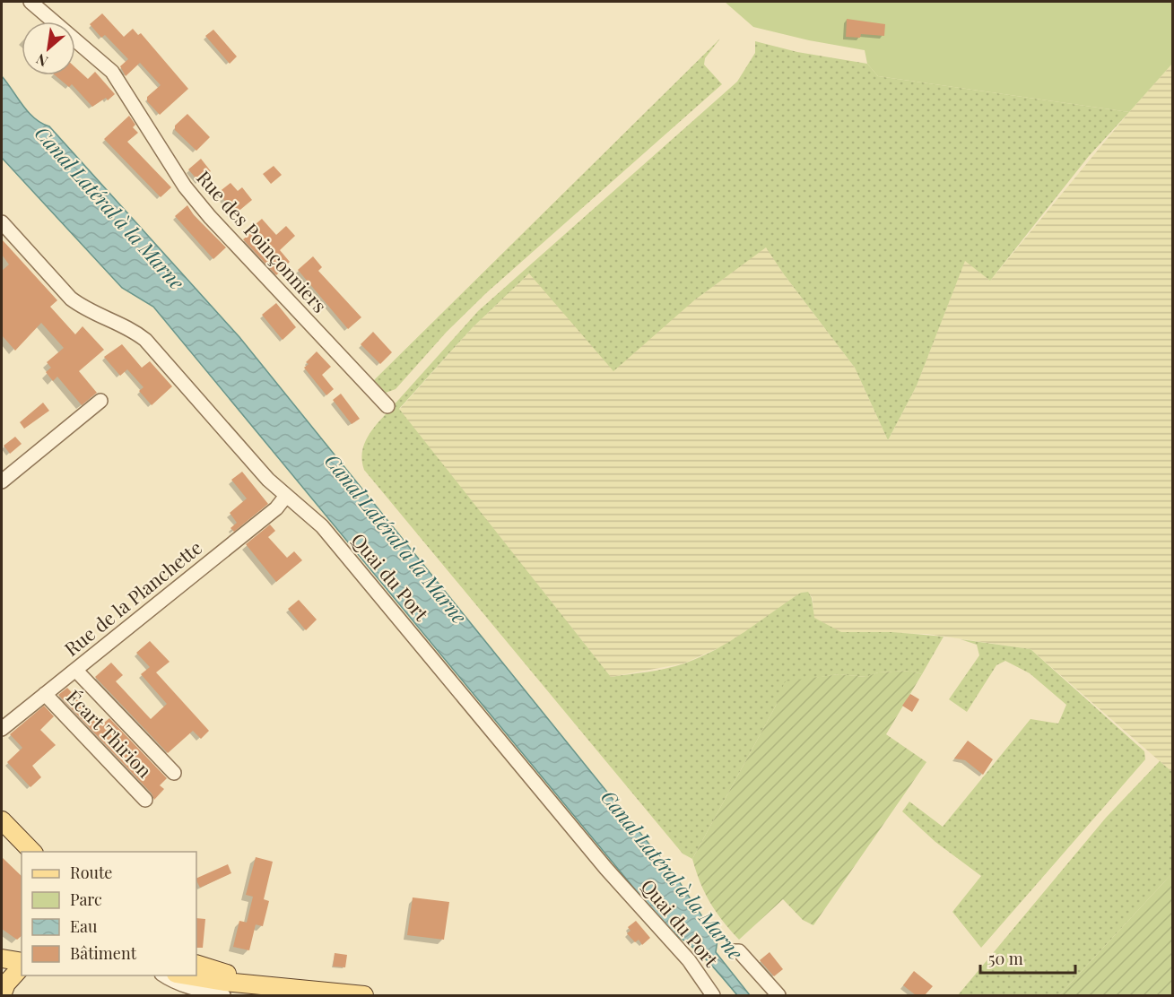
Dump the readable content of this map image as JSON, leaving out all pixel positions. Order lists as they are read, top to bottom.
{
  "streets": {
    "street": [
      "Rue des Poinçonniers",
      "Quai du Port",
      "Rue de la Planchette",
      "Écart Thirion"
    ]
  },
  "crossings": [
    ["Quai du Port", "Rue de la Planchette"],
    ["Rue de la Planchette", "Écart Thirion"]
  ],
  "water": ["Canal Latéral à la Marne"],
  "legend": [
    "Route",
    "Parc",
    "Eau",
    "Bâtiment"
  ],
  "scale_bar": "50 m",
  "north": "bottom left"
}
